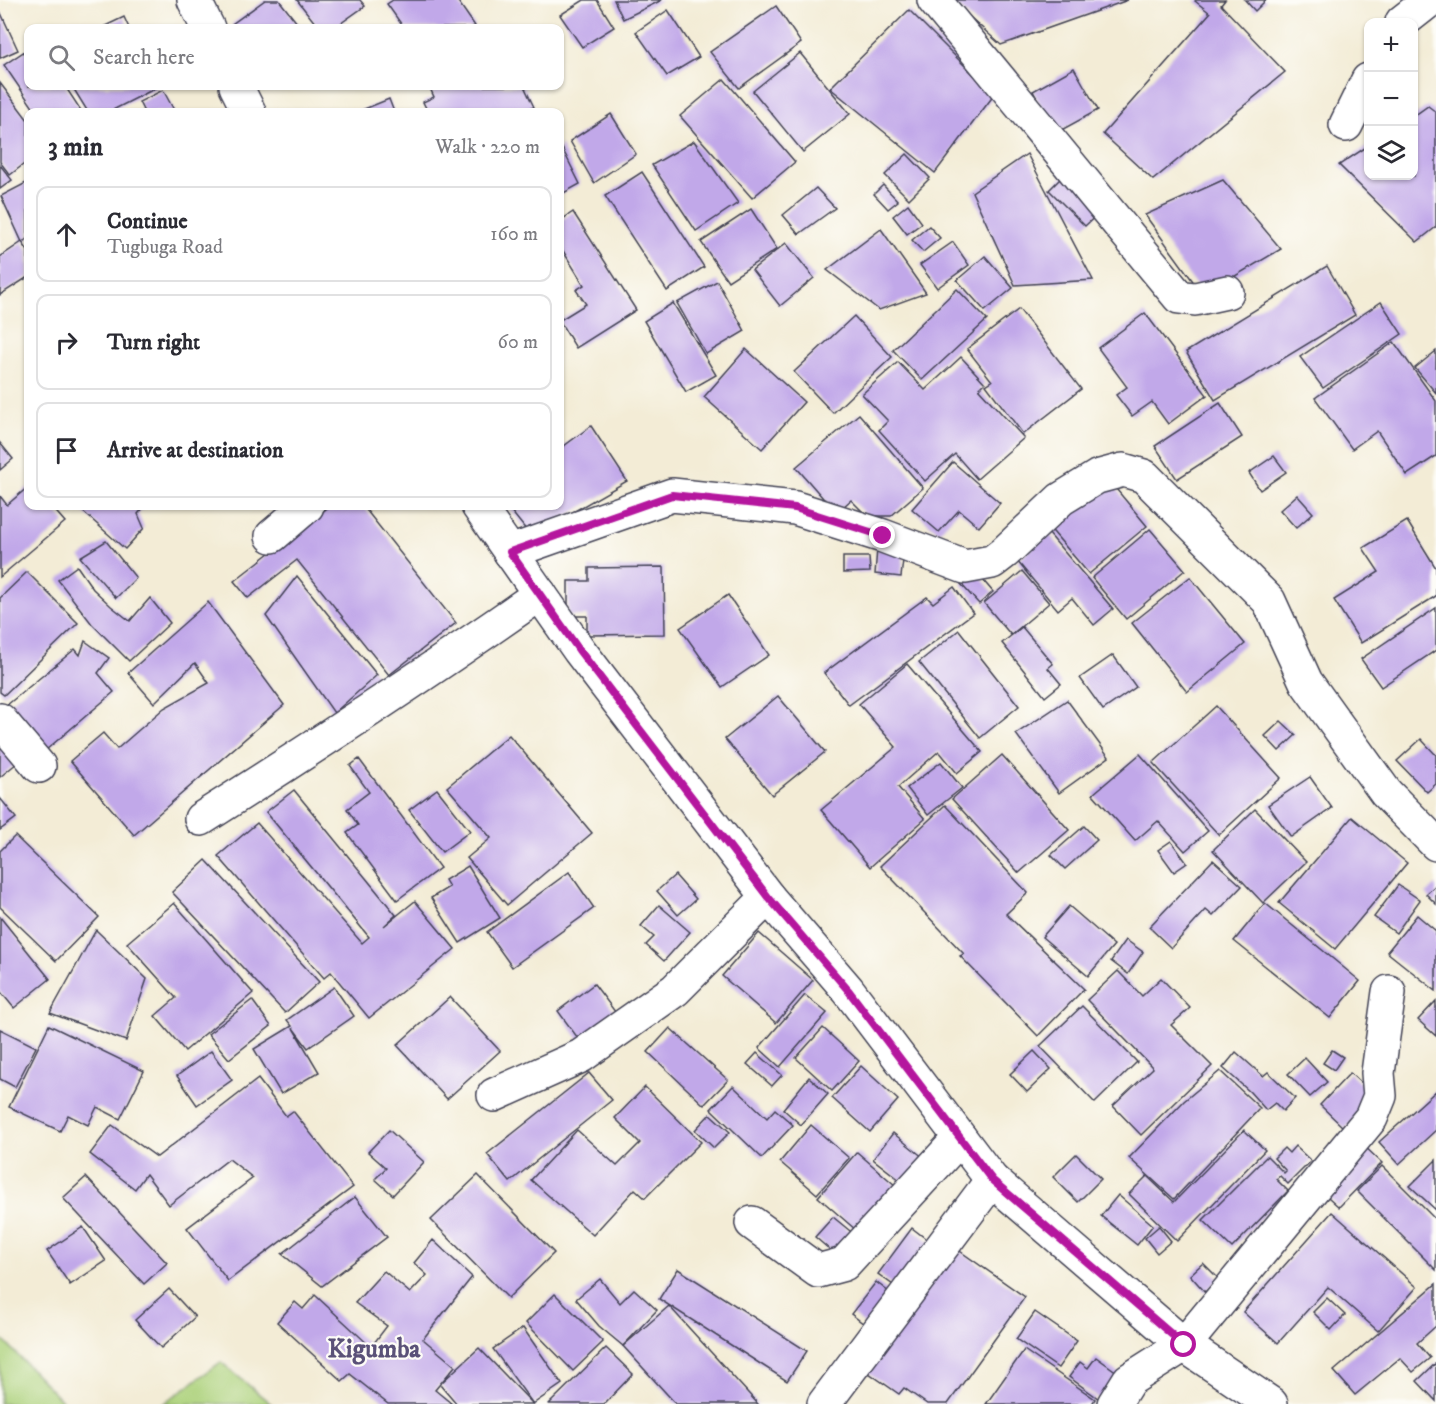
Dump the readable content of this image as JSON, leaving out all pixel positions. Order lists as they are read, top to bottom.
{
  "districts": ["Kigumba"],
  "page": {
    "map_buttons": ["+", "−"],
    "search": "Search here",
    "heading": ["3 min", "Walk · 220 m"],
    "list": [
      ["Continue", "Tugbuga Road", "160 m"],
      ["Turn right", "60 m"],
      "Arrive at destination"
    ]
  }
}
